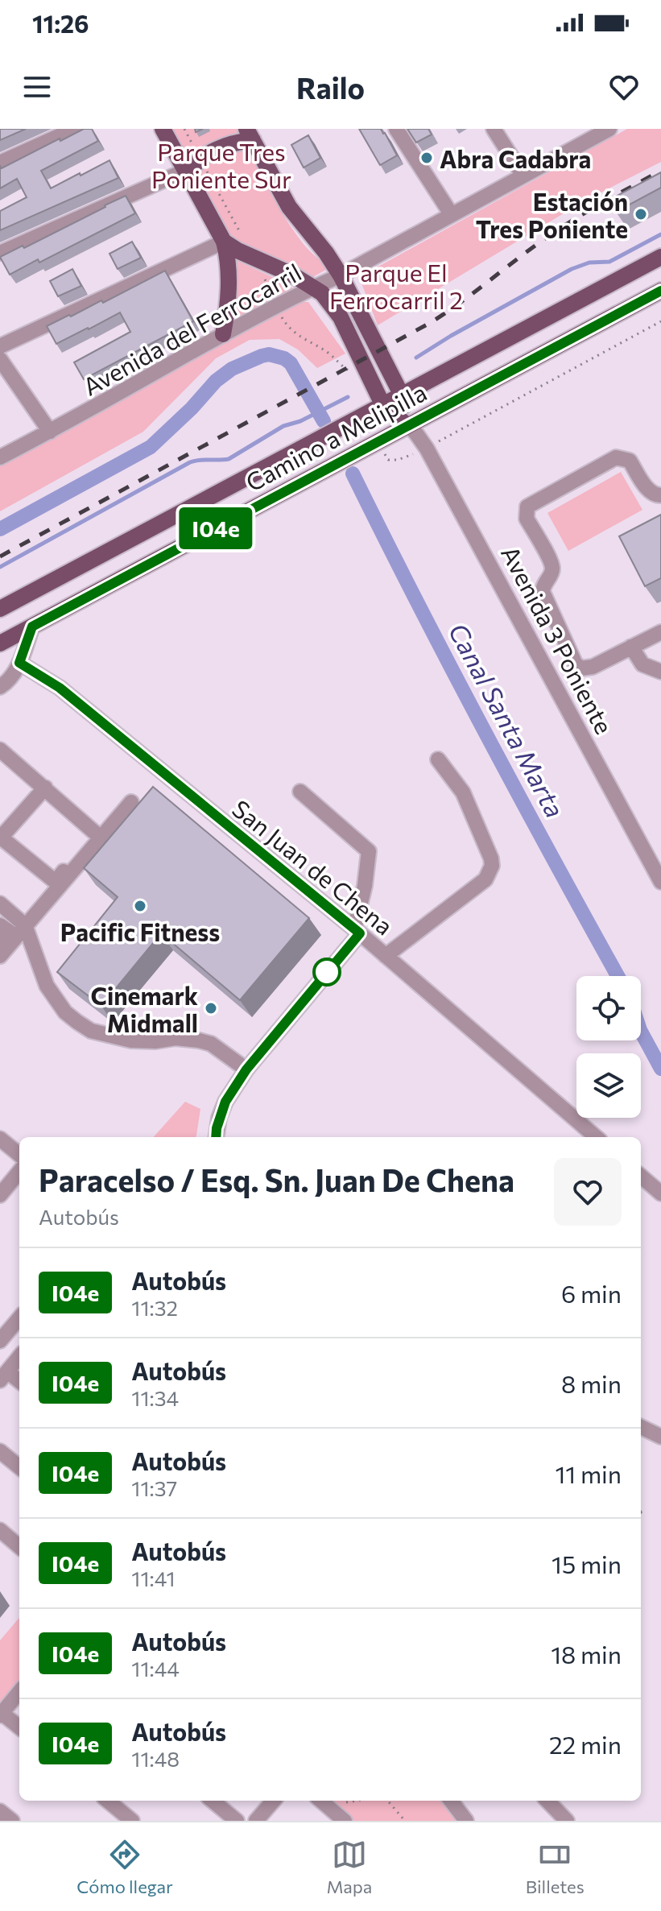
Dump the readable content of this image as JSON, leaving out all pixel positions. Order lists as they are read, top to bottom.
{
  "streets": {
    "main road": ["Camino a Melipilla", "Avenida 3 Poniente"],
    "street": ["Avenida del Ferrocarril", "San Juan de Chena"]
  },
  "crossings": [
    ["Avenida del Ferrocarril", "Avenida 3 Poniente"],
    ["Camino a Melipilla", "Avenida 3 Poniente"]
  ],
  "water": ["Canal Santa Marta"],
  "parks": ["Parque Tres Poniente Sur", "Parque El Ferrocarril 2"],
  "places": [
    "Abra Cadabra",
    "Estación Tres Poniente",
    "Pacific Fitness",
    "Cinemark Midmall"
  ],
  "lines": ["bus line I04e"],
  "page": {
    "status": "11:26",
    "header": "Railo",
    "on_map": "I04e",
    "heading": ["Paracelso / Esq. Sn. Juan De Chena", "Autobús"],
    "list": [
      {
        "mark": "I04e",
        "name": "Autobús",
        "note": "11:32",
        "value": "6 min"
      },
      {
        "mark": "I04e",
        "name": "Autobús",
        "note": "11:34",
        "value": "8 min"
      },
      {
        "mark": "I04e",
        "name": "Autobús",
        "note": "11:37",
        "value": "11 min"
      },
      {
        "mark": "I04e",
        "name": "Autobús",
        "note": "11:41",
        "value": "15 min"
      },
      {
        "mark": "I04e",
        "name": "Autobús",
        "note": "11:44",
        "value": "18 min"
      },
      {
        "mark": "I04e",
        "name": "Autobús",
        "note": "11:48",
        "value": "22 min"
      }
    ],
    "tabs": ["Cómo llegar", "Mapa", "Billetes"]
  }
}
